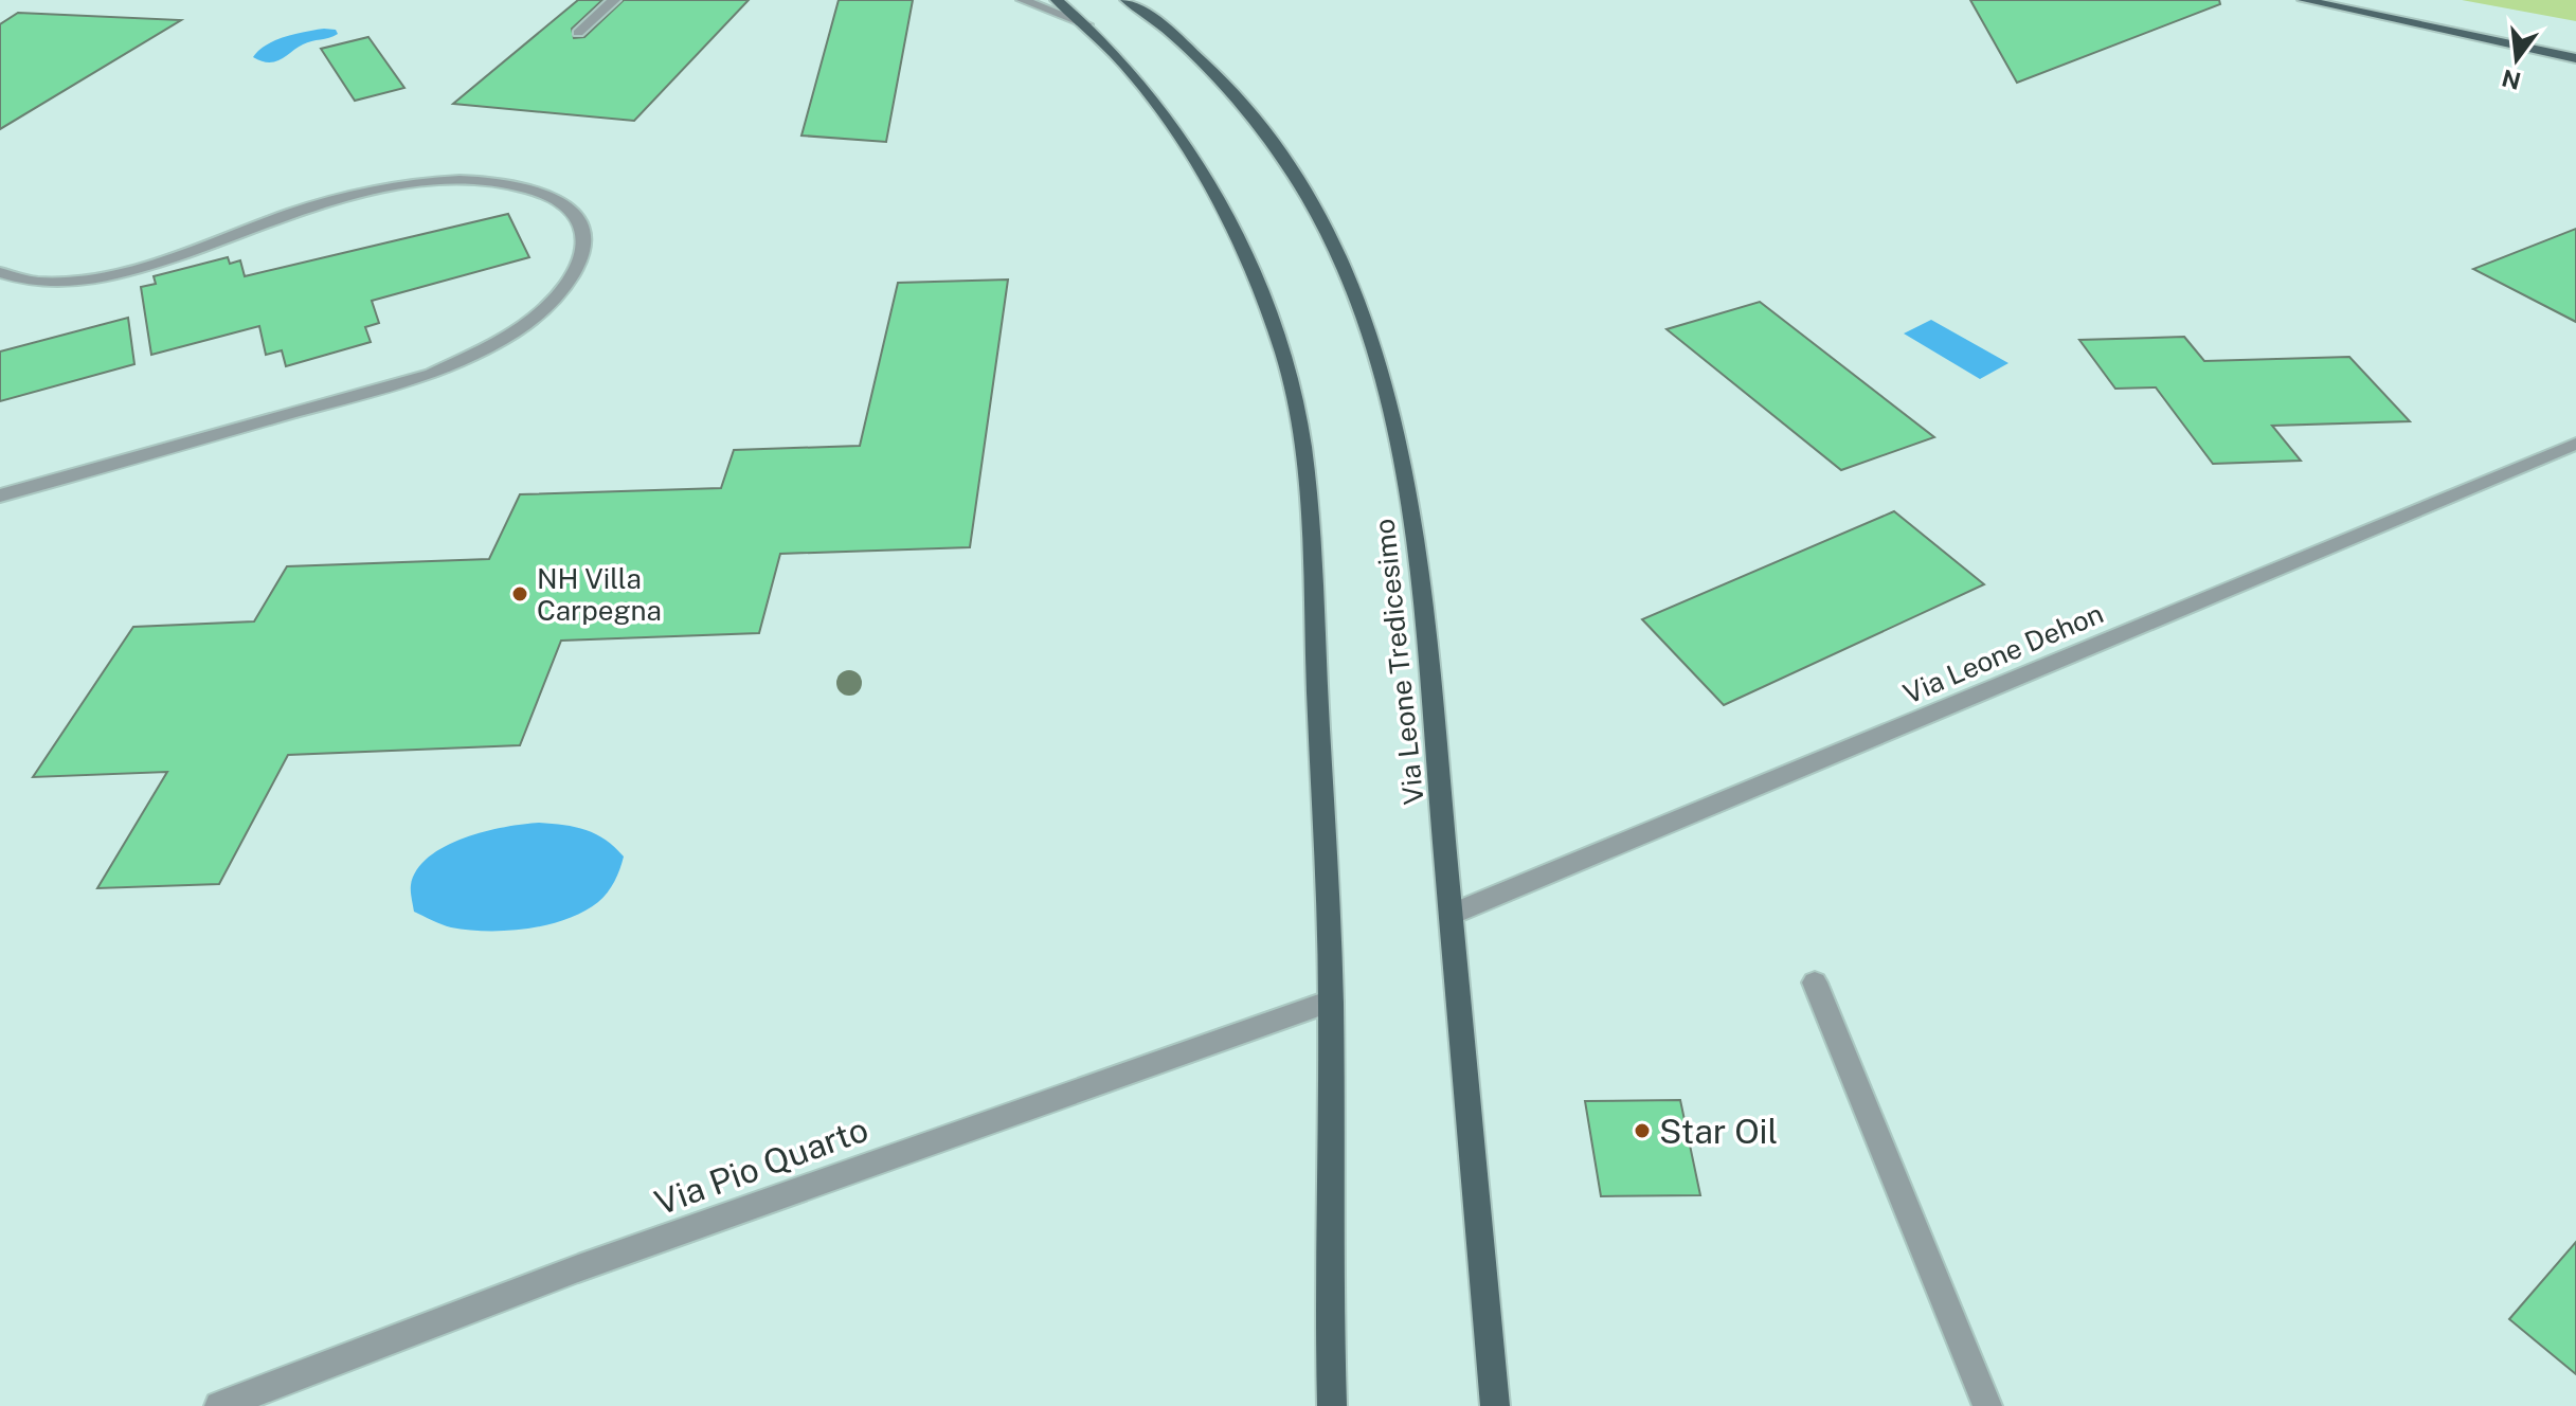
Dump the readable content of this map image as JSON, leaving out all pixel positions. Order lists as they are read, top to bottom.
{
  "streets": {
    "main road": ["Via Leone Tredicesimo"],
    "street": ["Via Leone Dehon", "Via Pio Quarto"]
  },
  "crossings": [
    ["Via Leone Dehon", "Via Leone Tredicesimo"]
  ],
  "places": ["NH Villa Carpegna", "Star Oil"],
  "north": "bottom"
}
